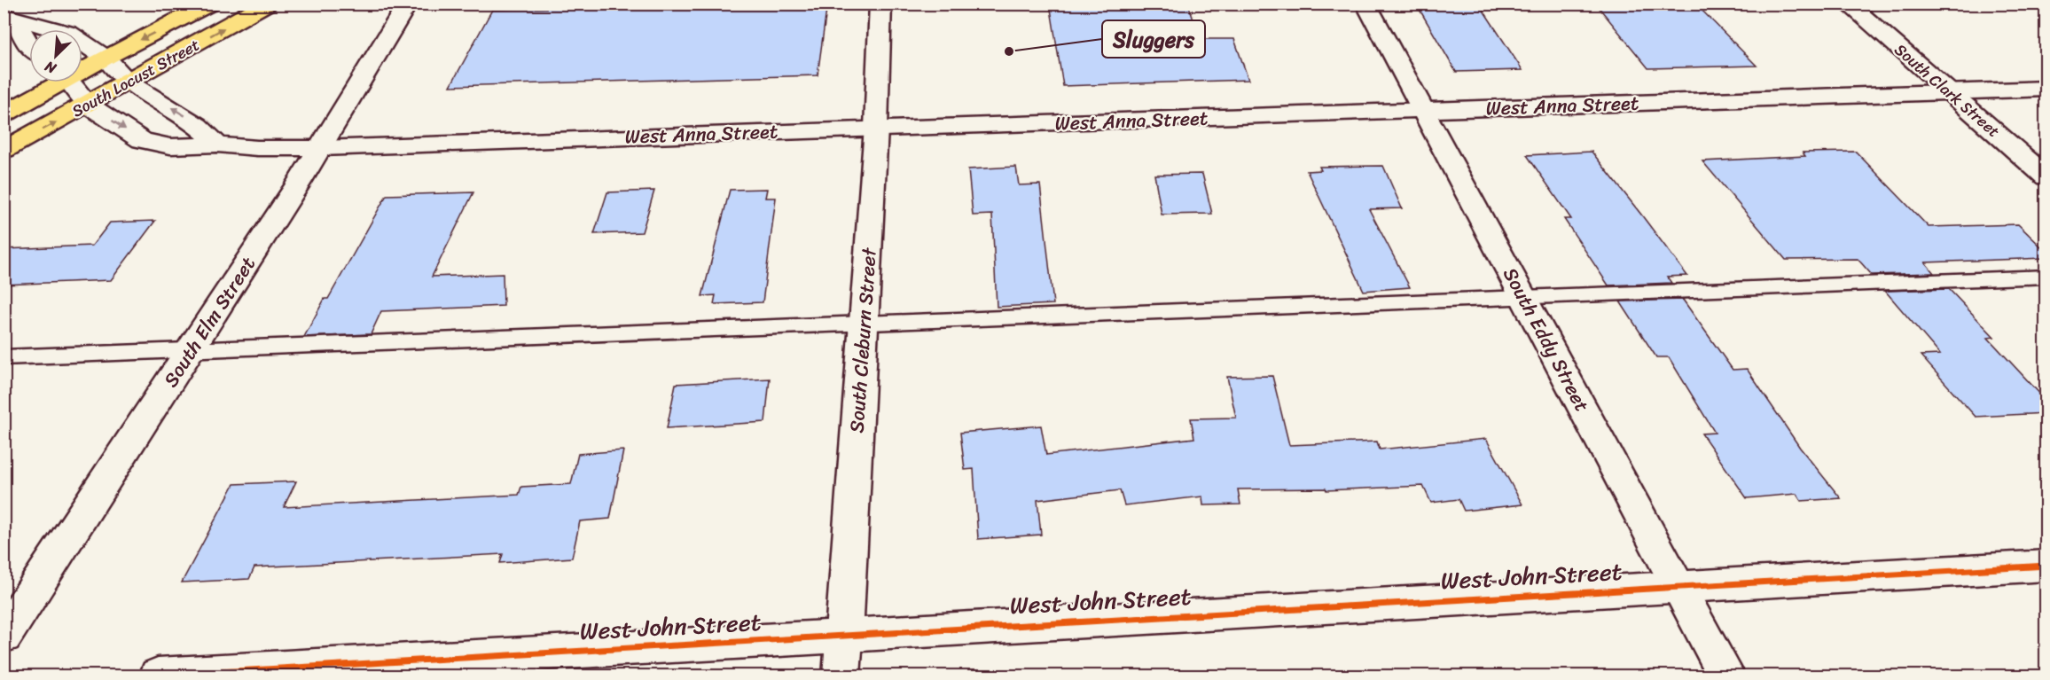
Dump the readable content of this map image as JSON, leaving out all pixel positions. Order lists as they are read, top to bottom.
{
  "streets": {
    "main road": ["South Locust Street"],
    "street": [
      "South Clark Street",
      "West Anna Street",
      "South Elm Street",
      "South Eddy Street",
      "South Cleburn Street",
      "West John Street"
    ]
  },
  "crossings": [
    ["South Locust Street", "West Anna Street"],
    ["South Clark Street", "West Anna Street"],
    ["West Anna Street", "South Elm Street"],
    ["West Anna Street", "South Eddy Street"],
    ["West Anna Street", "South Cleburn Street"],
    ["South Eddy Street", "West John Street"],
    ["South Cleburn Street", "West John Street"]
  ],
  "places": ["Sluggers"],
  "north": "bottom left"
}
